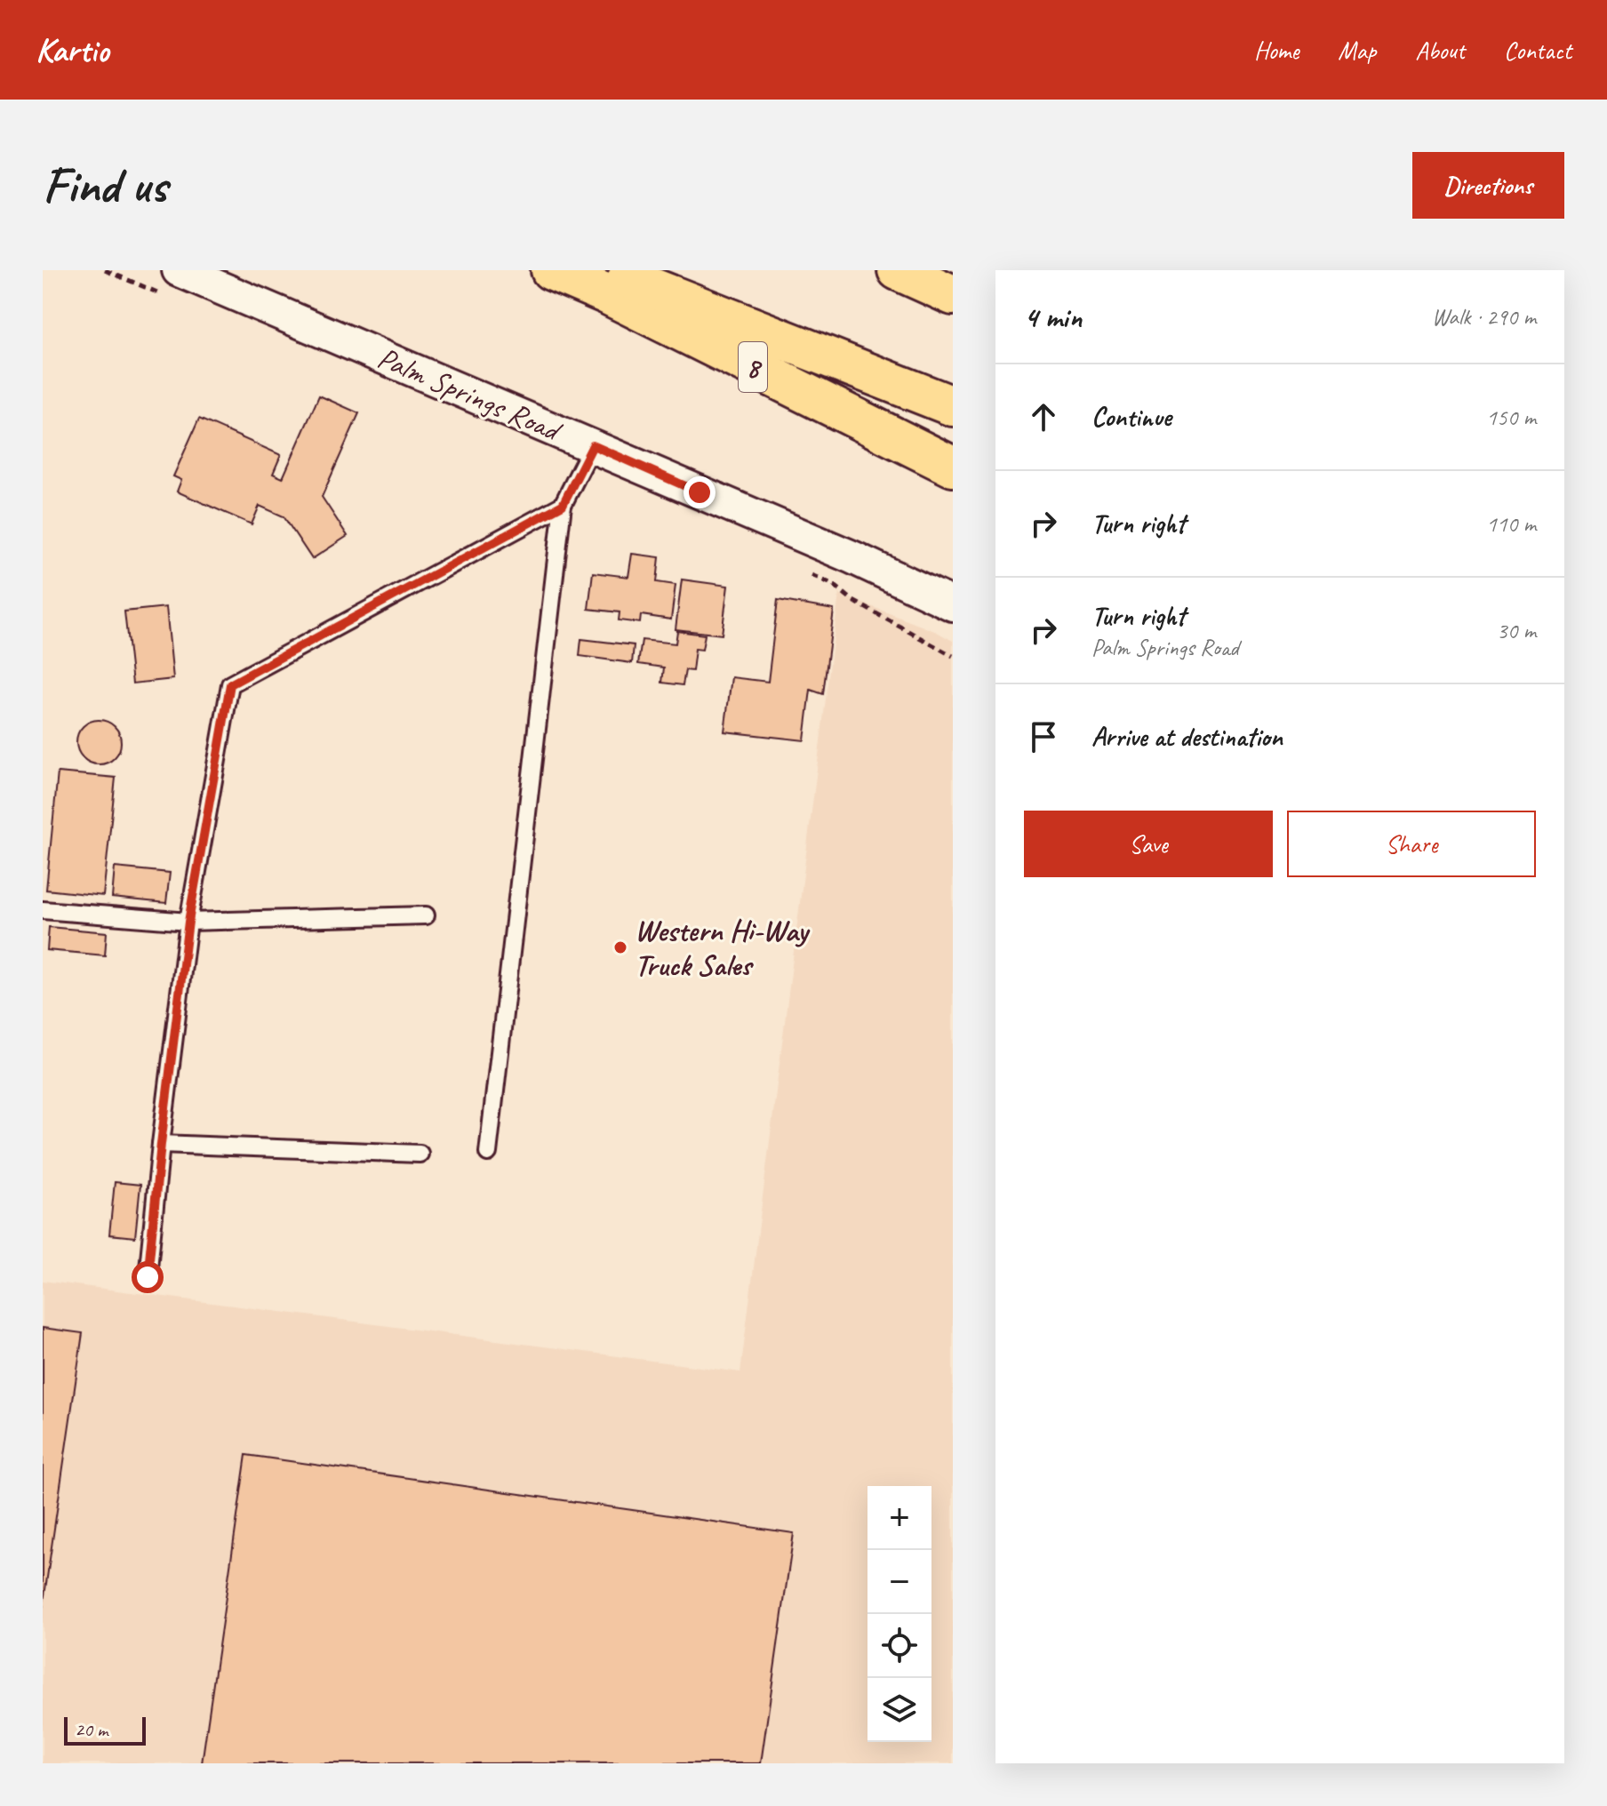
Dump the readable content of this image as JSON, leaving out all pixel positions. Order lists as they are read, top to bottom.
{
  "streets": {
    "highway": ["8"],
    "street": ["Palm Springs Road"]
  },
  "places": ["Western Hi-Way Truck Sales"],
  "scale_bar": "20 m",
  "page": {
    "header": "Kartio",
    "nav": [
      "Home",
      "Map",
      "About",
      "Contact"
    ],
    "buttons": [
      "Directions",
      ["Save", "Share"]
    ],
    "title": "Find us",
    "heading": ["4 min", "Walk · 290 m"],
    "list": [
      ["Continue", "150 m"],
      ["Turn right", "110 m"],
      ["Turn right", "Palm Springs Road", "30 m"],
      "Arrive at destination"
    ],
    "map_buttons": ["+", "−"],
    "scale": "20 m"
  }
}
